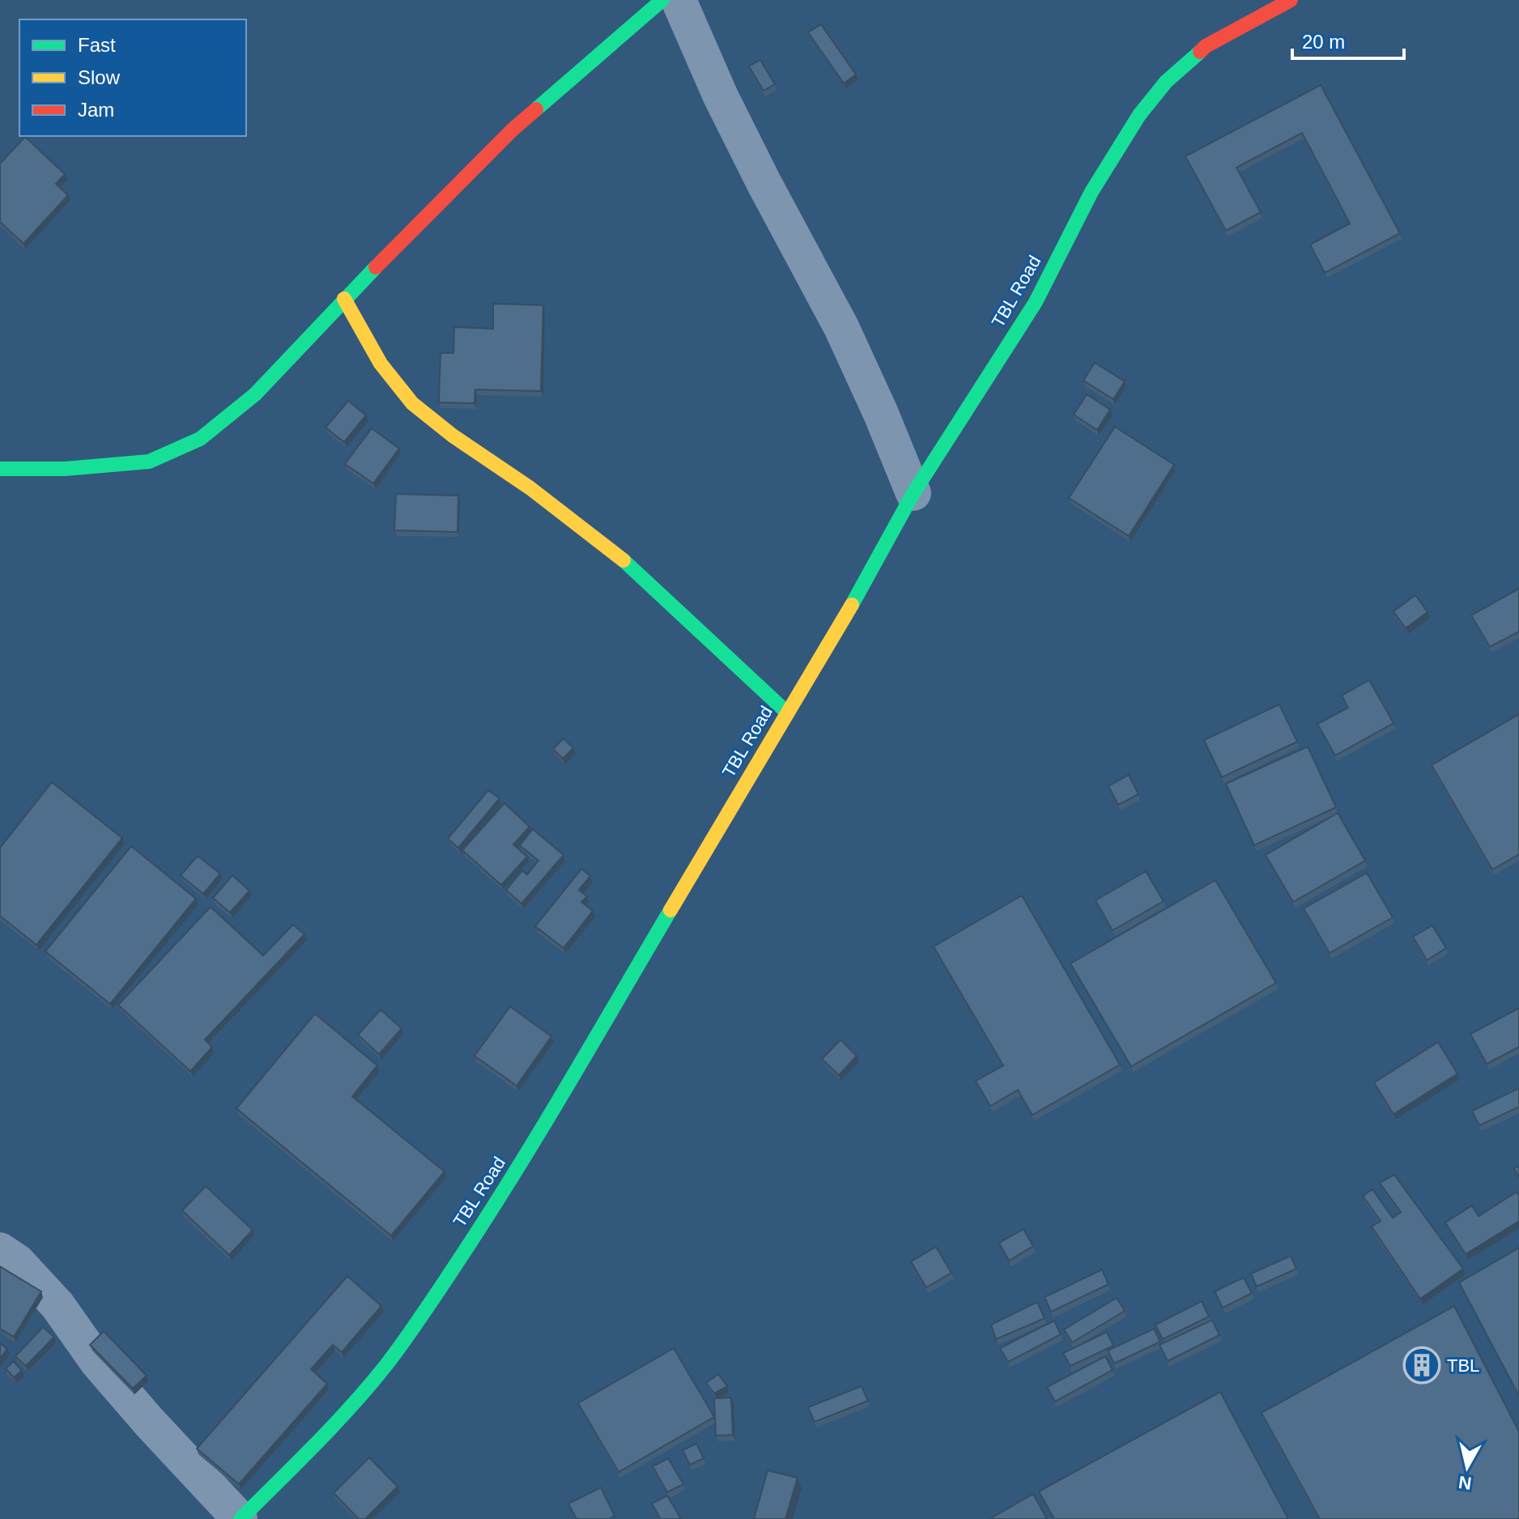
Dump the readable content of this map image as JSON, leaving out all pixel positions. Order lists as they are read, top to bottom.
{
  "streets": {
    "street": ["TBL Road"]
  },
  "places": {
    "building": ["TBL"]
  },
  "legend": ["Fast", "Slow", "Jam"],
  "scale_bar": "20 m",
  "north": "bottom"
}
